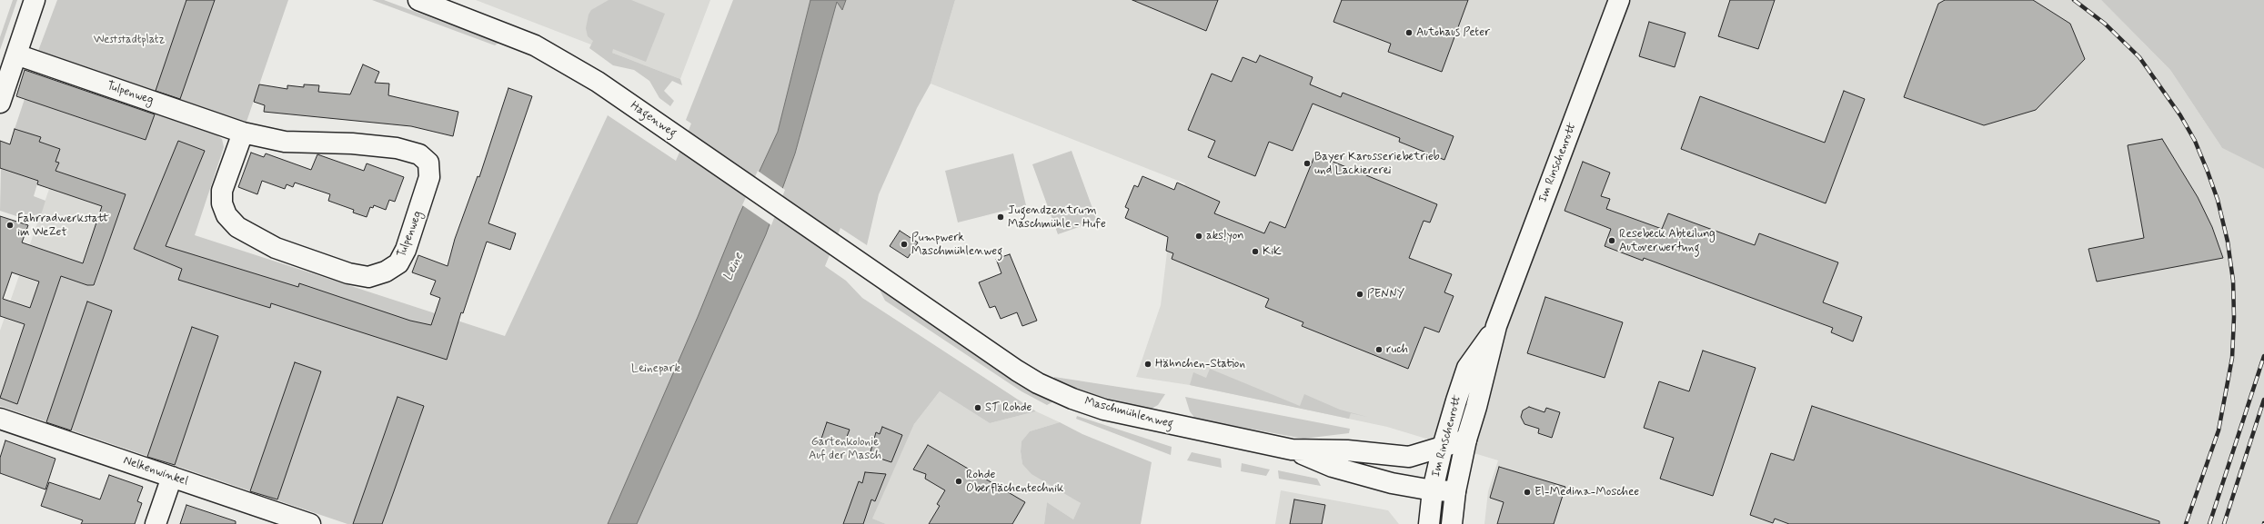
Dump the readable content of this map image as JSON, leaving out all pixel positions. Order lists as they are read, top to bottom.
{
  "streets": {
    "street": [
      "Tulpenweg",
      "Hagenweg",
      "Im Rinschenrott",
      "Maschmühlenweg",
      "Nelkenwinkel"
    ]
  },
  "crossings": [
    ["Hagenweg", "Maschmühlenweg"],
    ["Im Rinschenrott", "Maschmühlenweg"]
  ],
  "water": ["Leine"],
  "parks": ["Weststadtplatz", "Leinepark", "Gartenkolonie Auf der Masch"],
  "places": [
    "Autohaus Peter",
    "Bayer Karosseriebetrieb und Lackiererei",
    "Jugendzentrum Maschmühle - Hufe",
    "Fahrradwerkstatt im WeZet",
    "aks!yon",
    "Resebeck Abteilung Autoverwertung",
    "Pumpwerk Maschmühlenweg",
    "KiK",
    "PENNY",
    "ruch",
    "Hähnchen-Station",
    "ST Rohde",
    "Rohde Oberflächentechnik",
    "El-Medina-Moschee"
  ]
}
